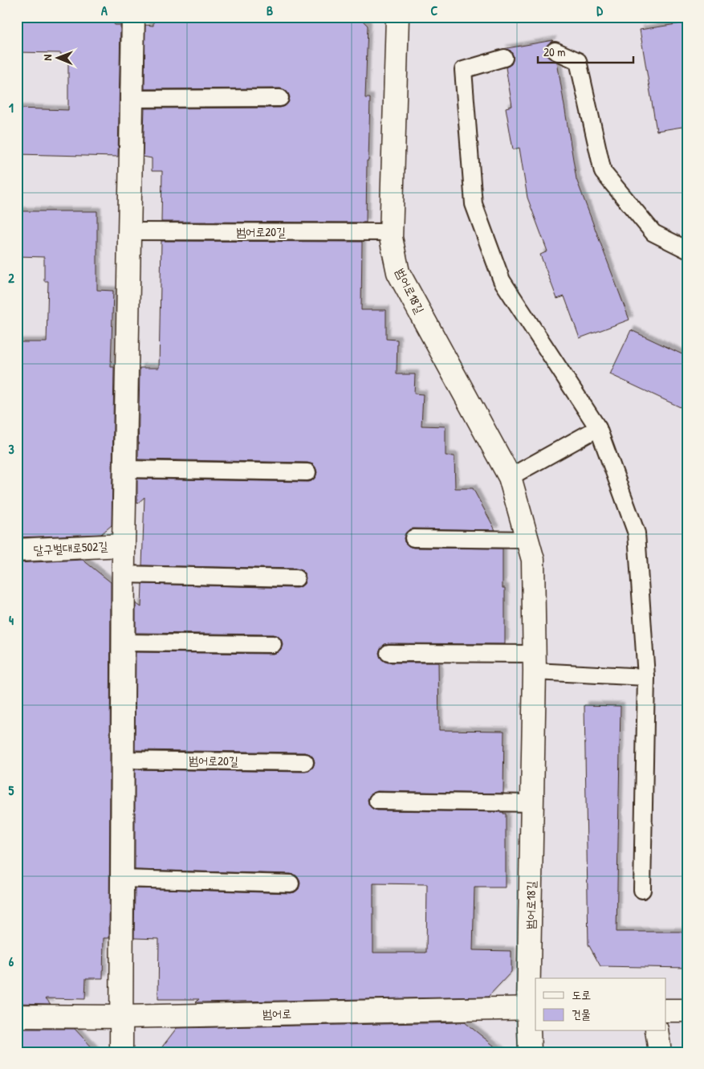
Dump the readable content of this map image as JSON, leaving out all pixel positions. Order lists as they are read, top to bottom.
{
  "streets": {
    "street": ["범어로18길", "달구벌대로502길", "범어로"],
    "lane": ["범어로20길"]
  },
  "crossings": [
    ["범어로20길", "범어로18길"],
    ["범어로18길", "범어로"]
  ],
  "legend": ["도로", "건물"],
  "scale_bar": "20 m",
  "north": "left",
  "grid": {
    "columns": [
      "A",
      "B",
      "C",
      "D"
    ],
    "rows": [
      "1",
      "2",
      "3",
      "4",
      "5",
      "6"
    ]
  }
}
